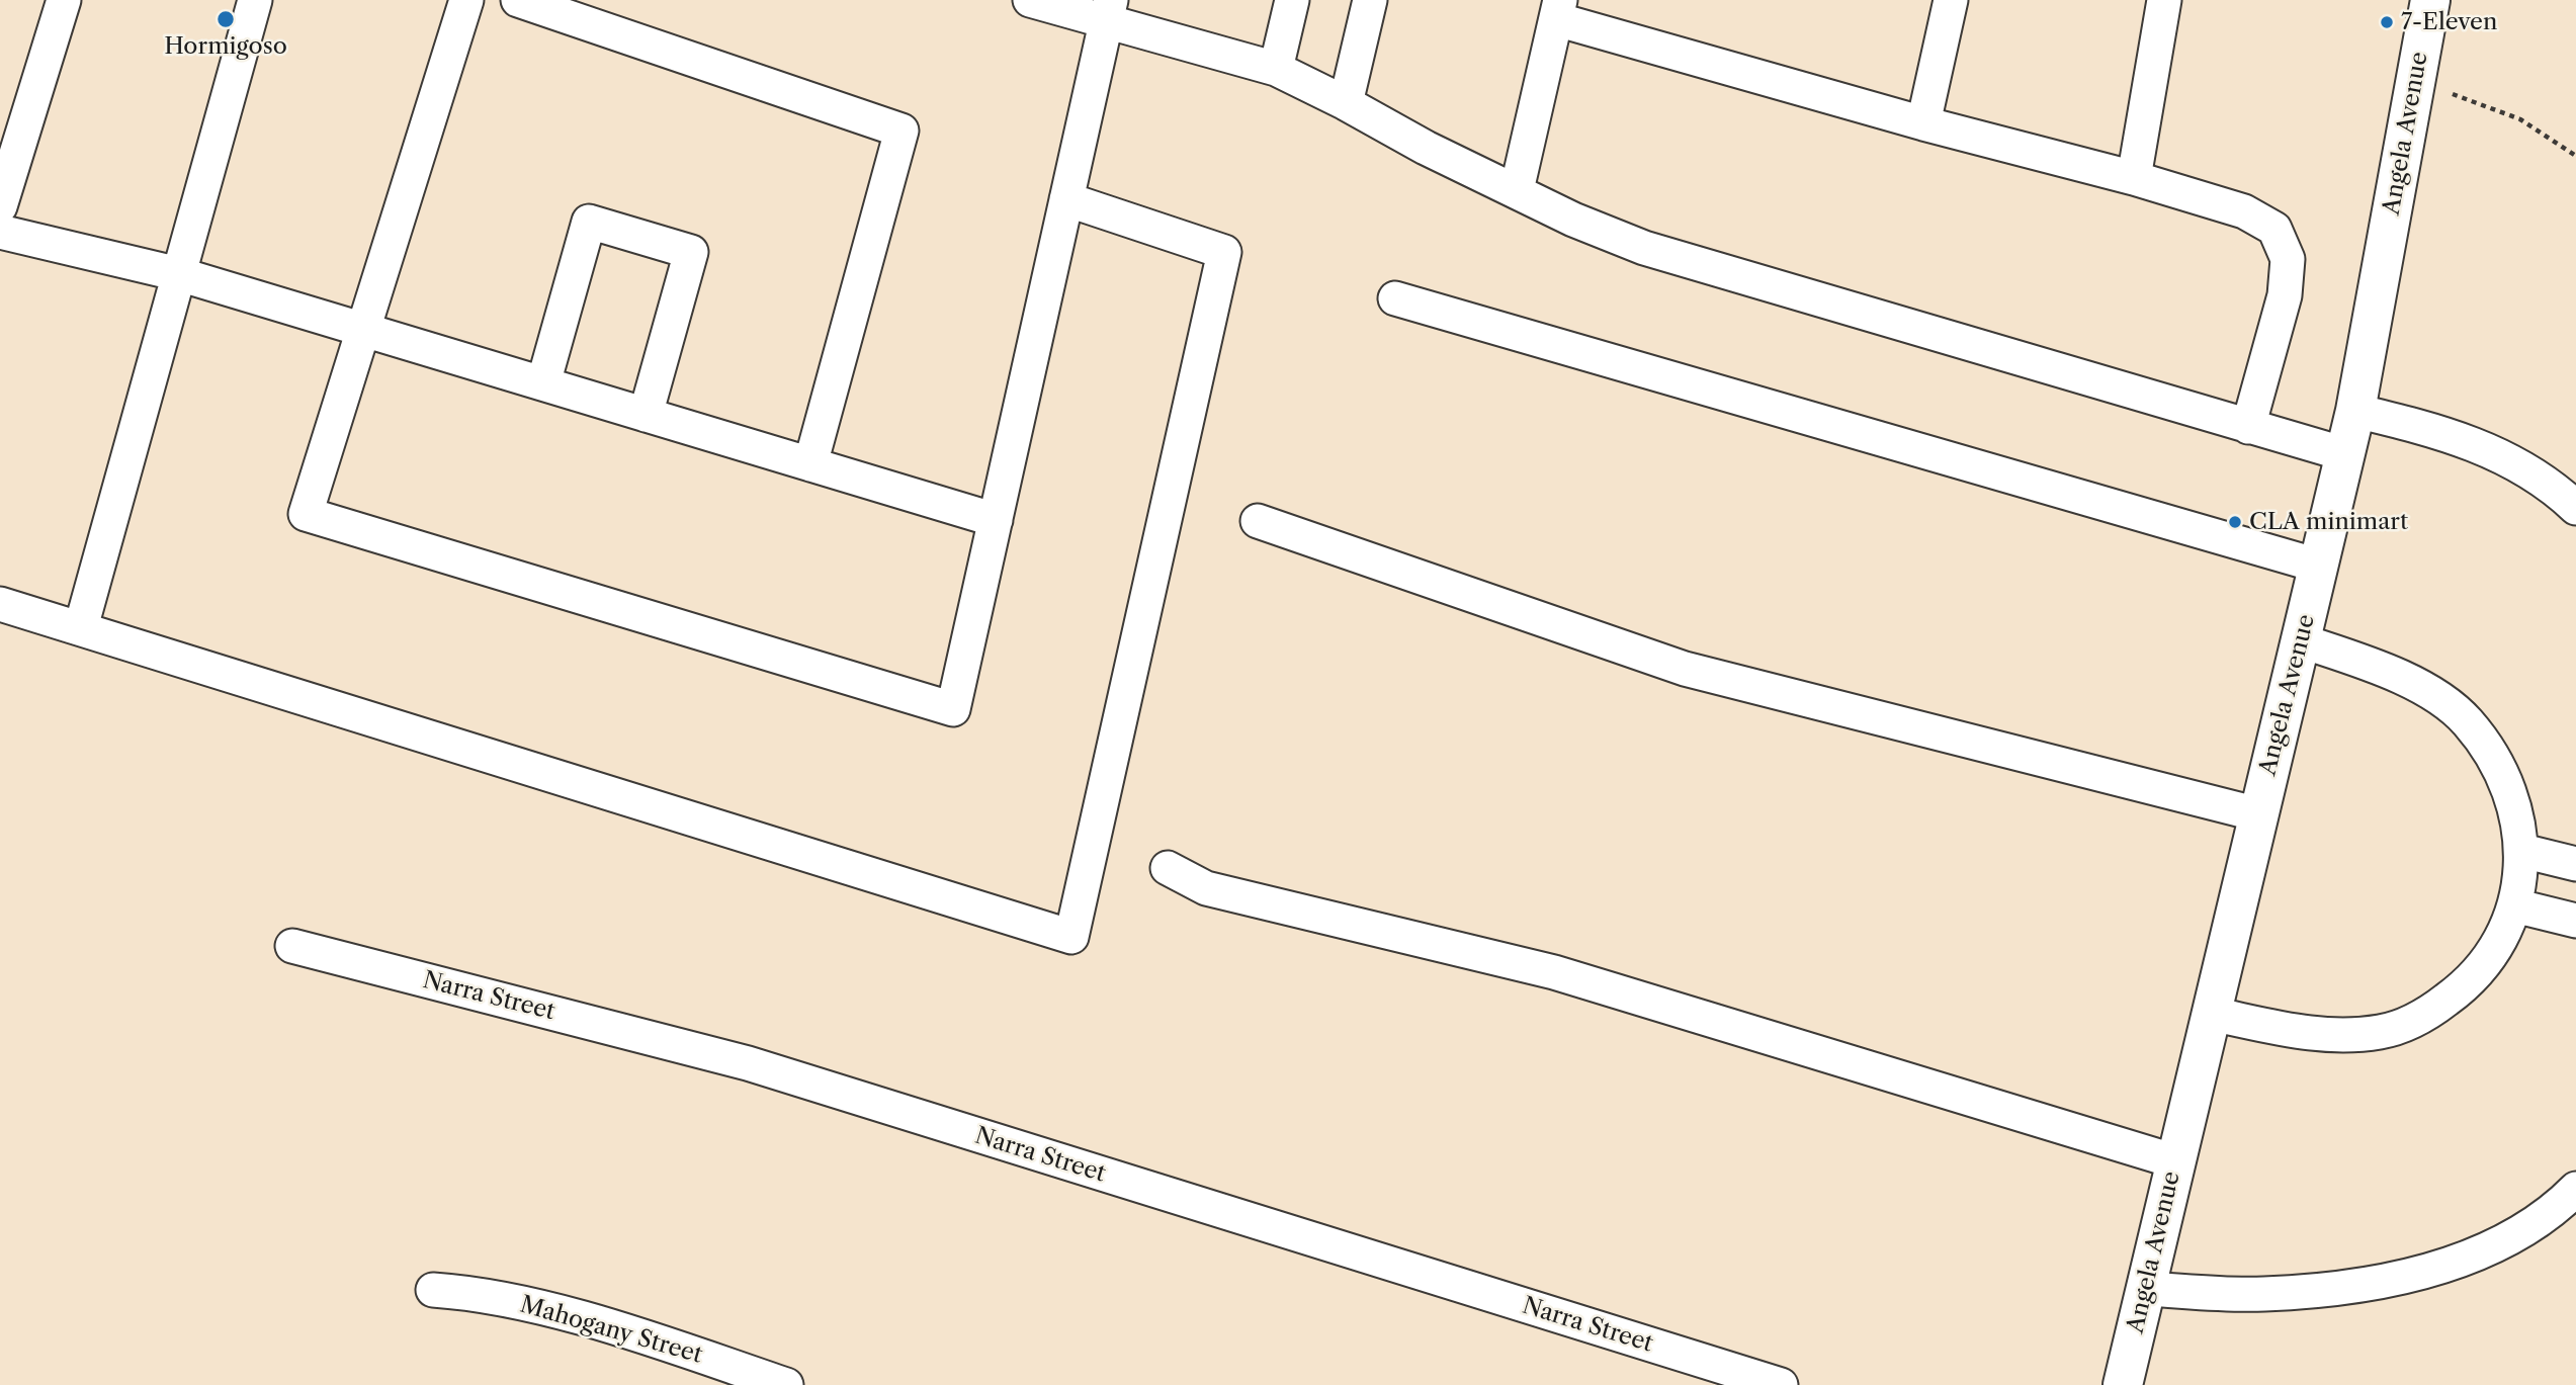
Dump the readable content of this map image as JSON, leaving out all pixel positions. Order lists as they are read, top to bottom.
{
  "streets": {
    "main road": ["Angela Avenue"],
    "street": ["Narra Street", "Mahogany Street"]
  },
  "places": ["Hormigoso", "7-Eleven", "CLA minimart"]
}
